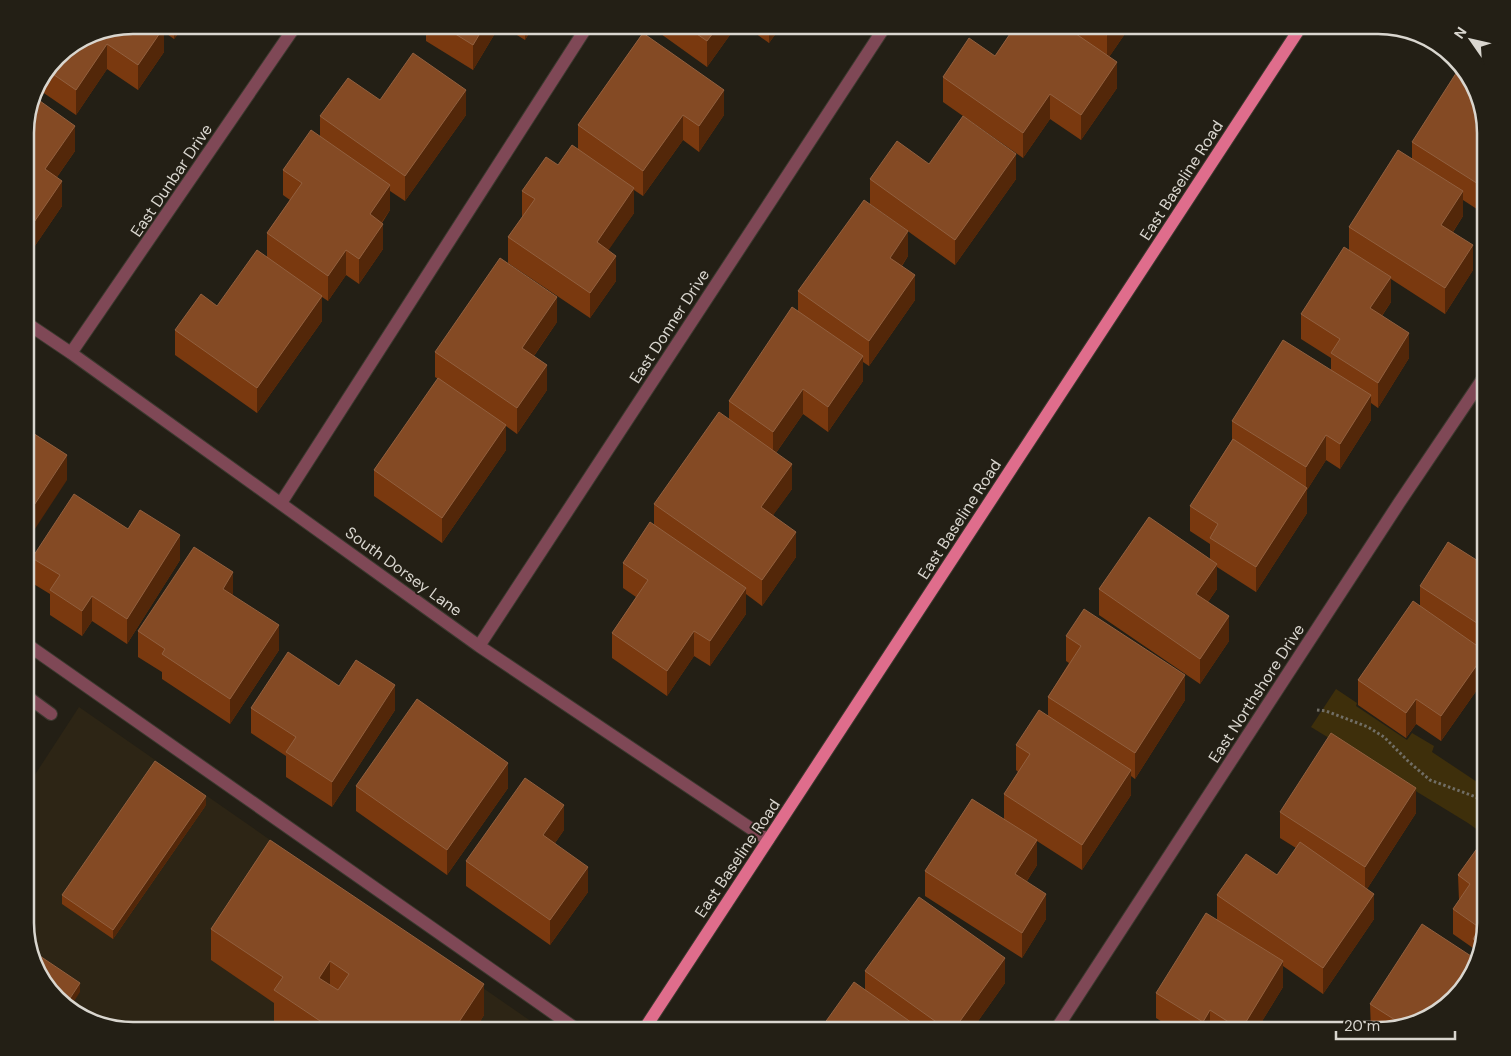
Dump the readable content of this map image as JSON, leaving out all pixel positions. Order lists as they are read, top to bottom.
{
  "streets": {
    "main road": ["East Baseline Road"],
    "street": [
      "East Dunbar Drive",
      "East Donner Drive",
      "South Dorsey Lane",
      "East Northshore Drive"
    ]
  },
  "crossings": [
    ["East Dunbar Drive", "South Dorsey Lane"],
    ["East Baseline Road", "South Dorsey Lane"],
    ["East Donner Drive", "South Dorsey Lane"]
  ],
  "scale_bar": "20 m",
  "north": "top left"
}
